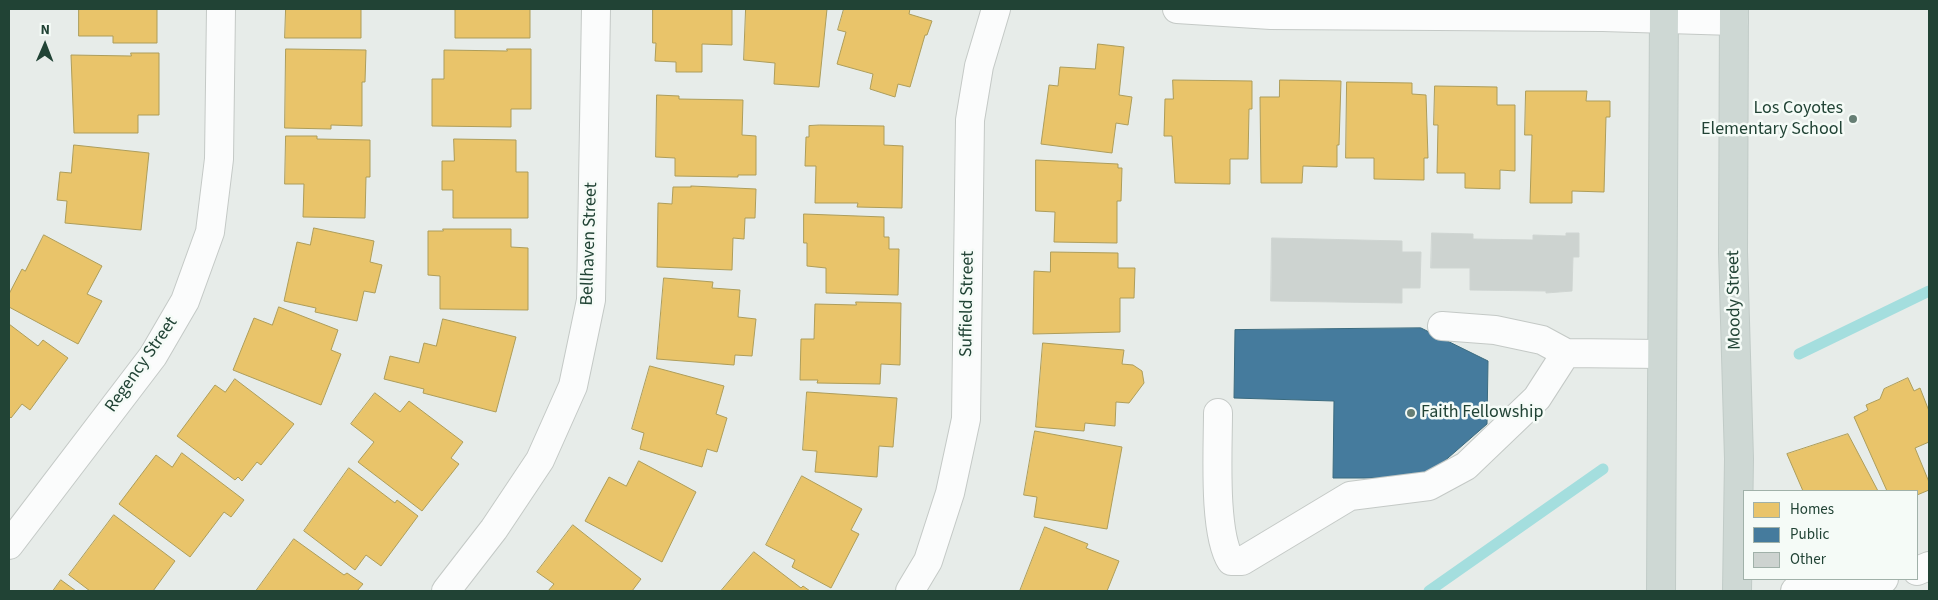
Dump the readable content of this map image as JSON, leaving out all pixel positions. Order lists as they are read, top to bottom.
{
  "streets": {
    "main road": ["Moody Street"],
    "street": ["Bellhaven Street", "Suffield Street", "Regency Street"]
  },
  "places": ["Los Coyotes Elementary School", "Faith Fellowship"],
  "legend": ["Homes", "Public", "Other"],
  "north": "top"
}
